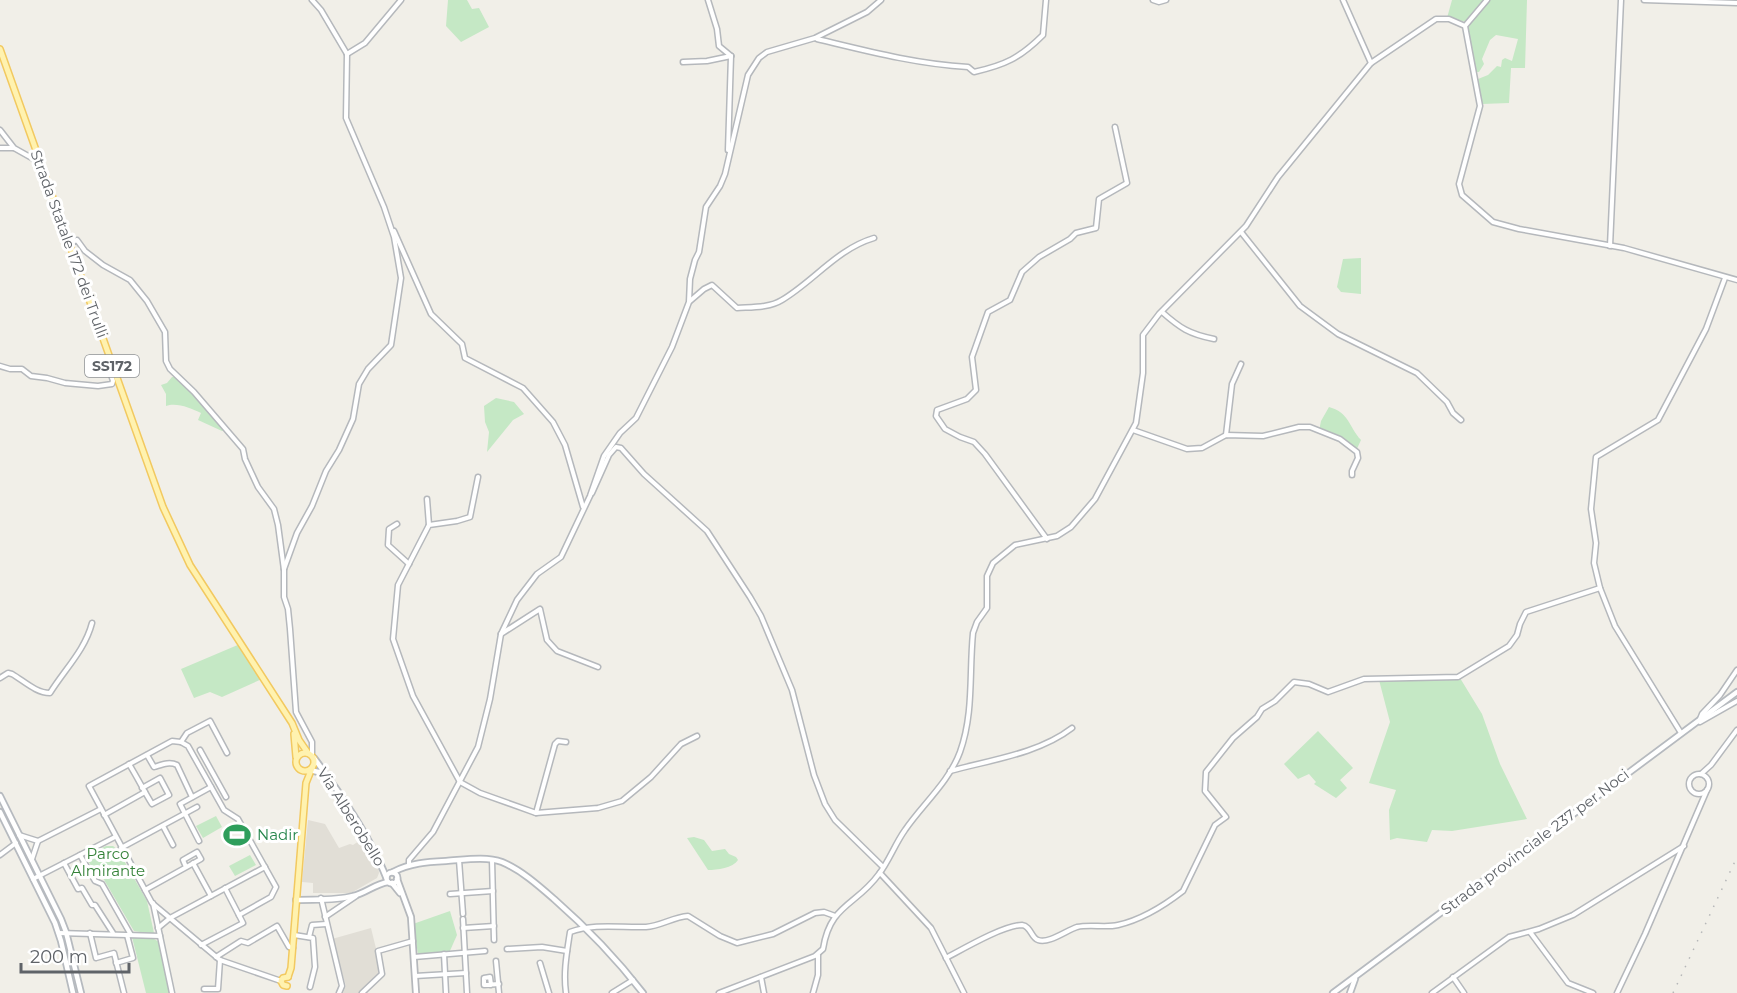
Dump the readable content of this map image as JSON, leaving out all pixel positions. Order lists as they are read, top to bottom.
{
  "streets": {
    "main road": [
      "Strada Statale 172 dei Trulli",
      "SS172",
      "Via Alberobello",
      "Strada provinciale 237 per Noci"
    ]
  },
  "crossings": [
    ["Strada Statale 172 dei Trulli", "Via Alberobello"]
  ],
  "parks": ["Parco Almirante"],
  "places": {
    "sports": ["Nadir"]
  },
  "scale_bar": "200 m"
}
